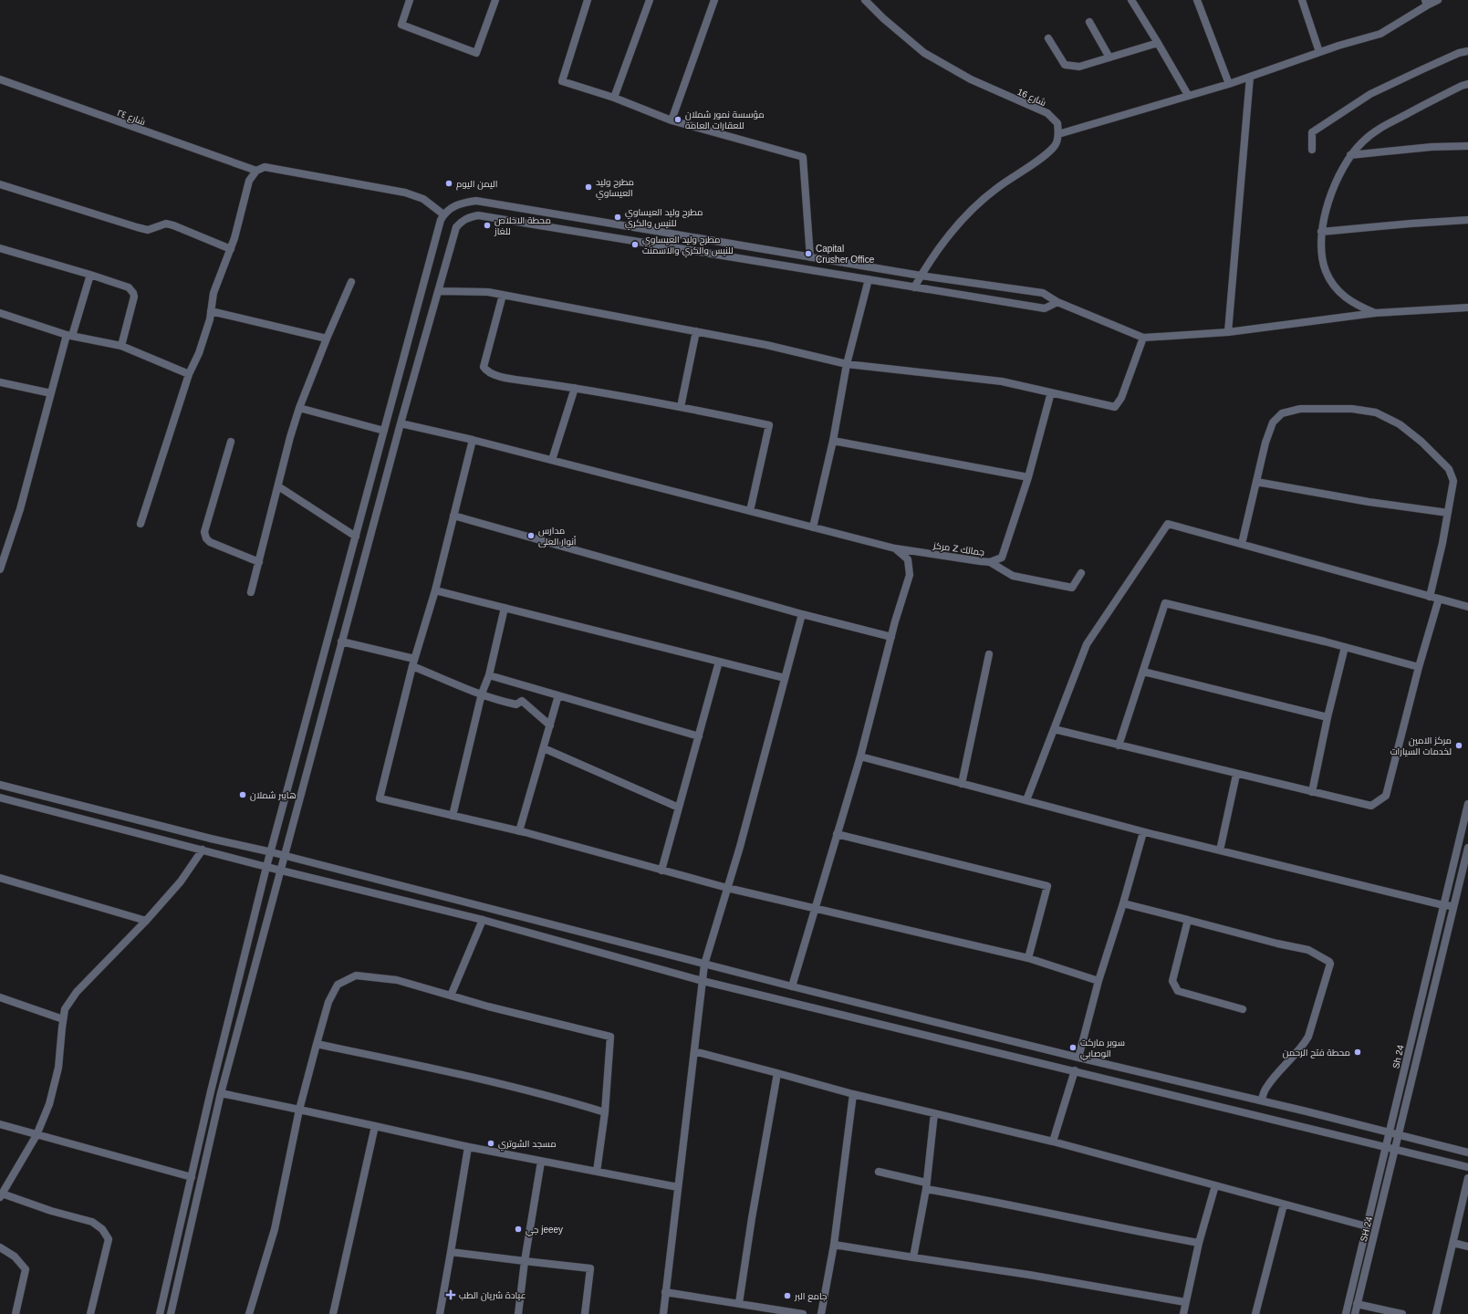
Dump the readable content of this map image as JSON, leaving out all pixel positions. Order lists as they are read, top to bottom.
{
  "streets": {
    "street": [
      "شارع 16",
      "شارع ٢٤",
      "مركز Z جمالك",
      "Sh 24",
      "SH 24"
    ]
  },
  "crossings": [
    ["Sh 24", "SH 24"]
  ],
  "places": {
    "other": [
      "مؤسسة نمور شملان للعقارات العامة",
      "اليمن اليوم",
      "مطرح وليد العيساوي",
      "مطرح وليد العيساوي للنيس والكري",
      "محطة الاخلاص للغاز",
      "مطرح وليد العيساوي للنيس والكري والاسمنت",
      "Capital Crusher Office",
      "مدارس أنوار العلى",
      "مركز الامين لخدمات السيارات",
      "هايبر شملان",
      "سوبر ماركت الوصابي",
      "محطة فتح الرحمن",
      "مسجد الشوتري",
      "جي jeeey",
      "جامع البر"
    ],
    "health": ["عيادة شريان الطب"]
  }
}
